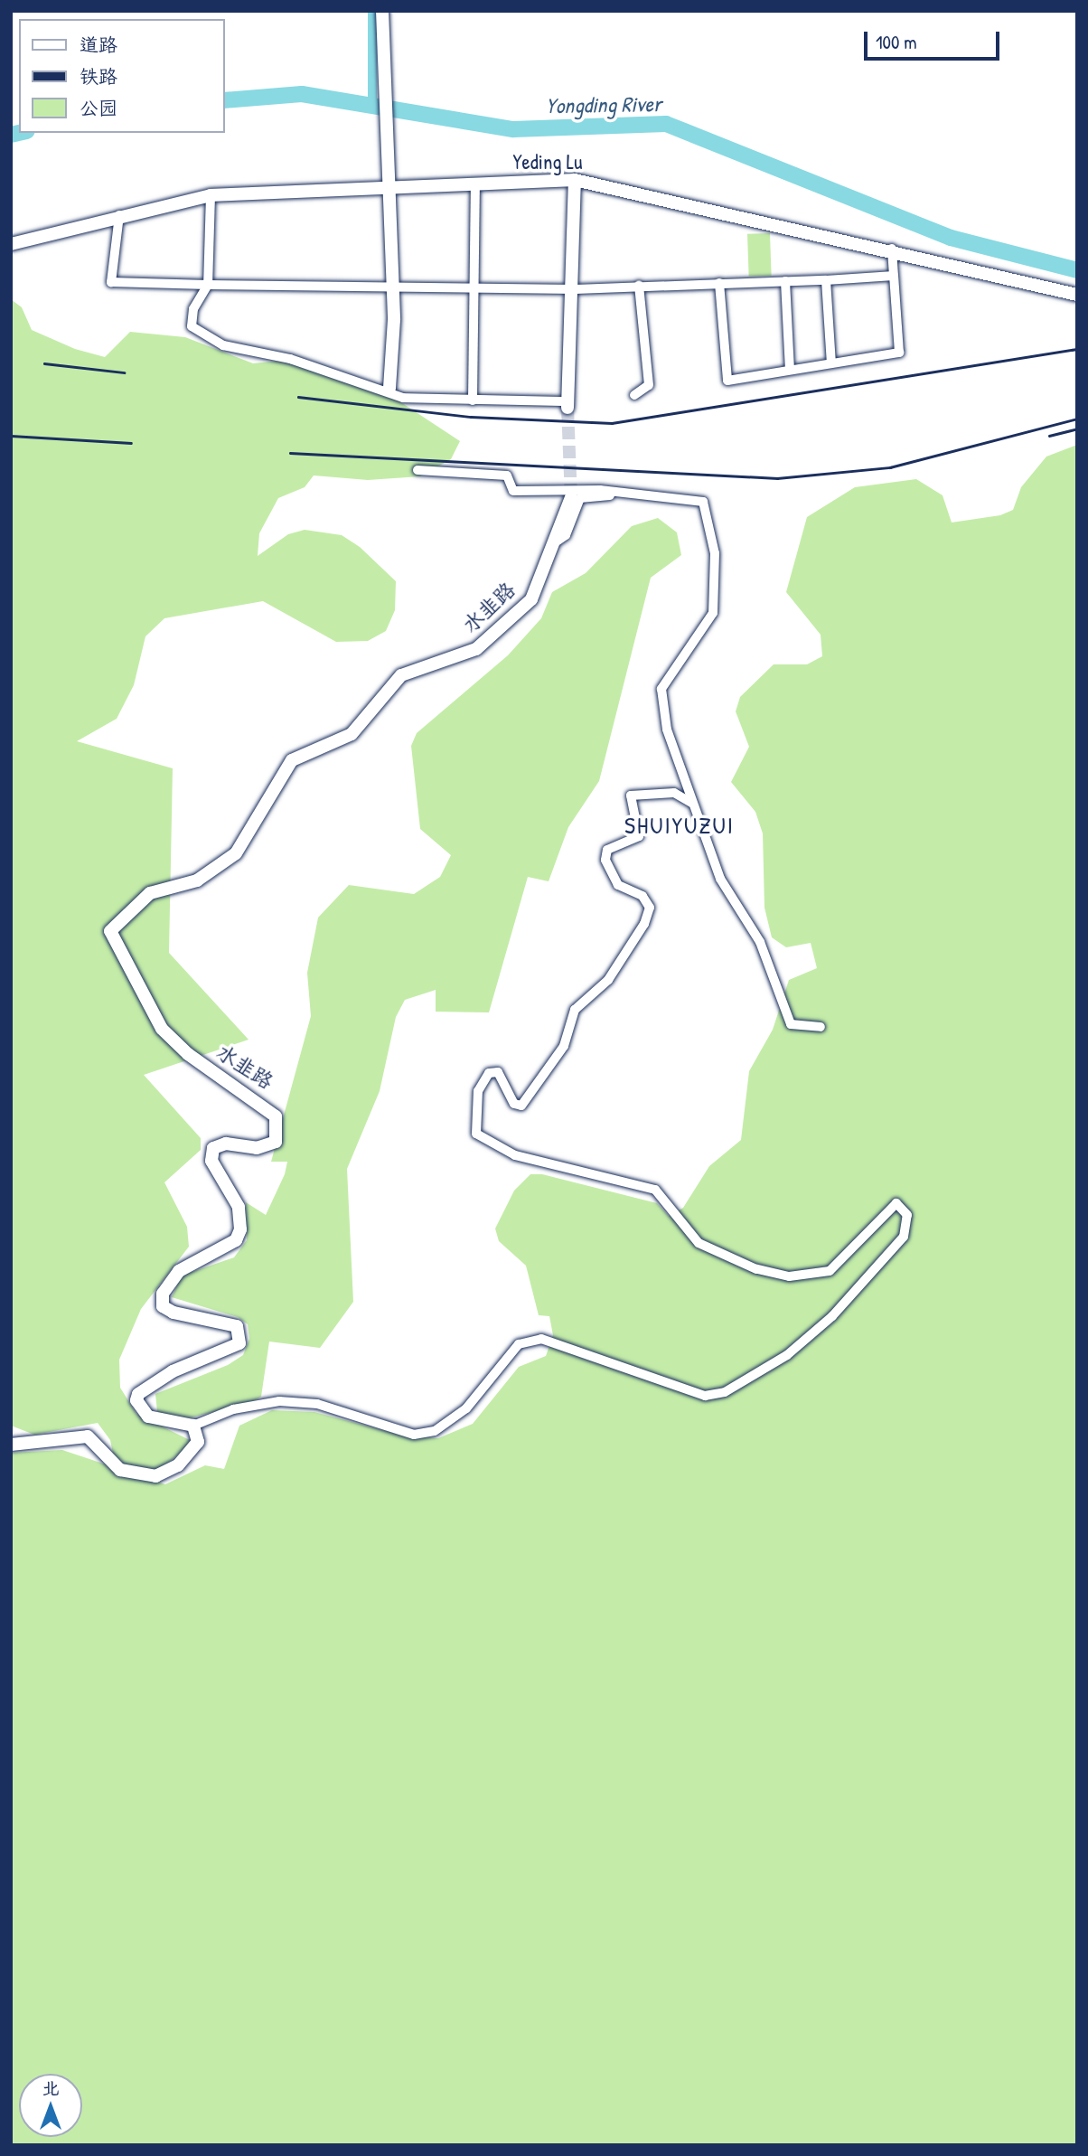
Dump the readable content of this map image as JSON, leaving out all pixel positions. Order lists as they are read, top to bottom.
{
  "streets": {
    "street": ["Yeding Lu", "水韭路"]
  },
  "districts": ["SHUIYUZUI"],
  "water": ["Yongding River"],
  "legend": ["道路", "铁路", "公园"],
  "scale_bar": "100 m",
  "north": "top"
}
